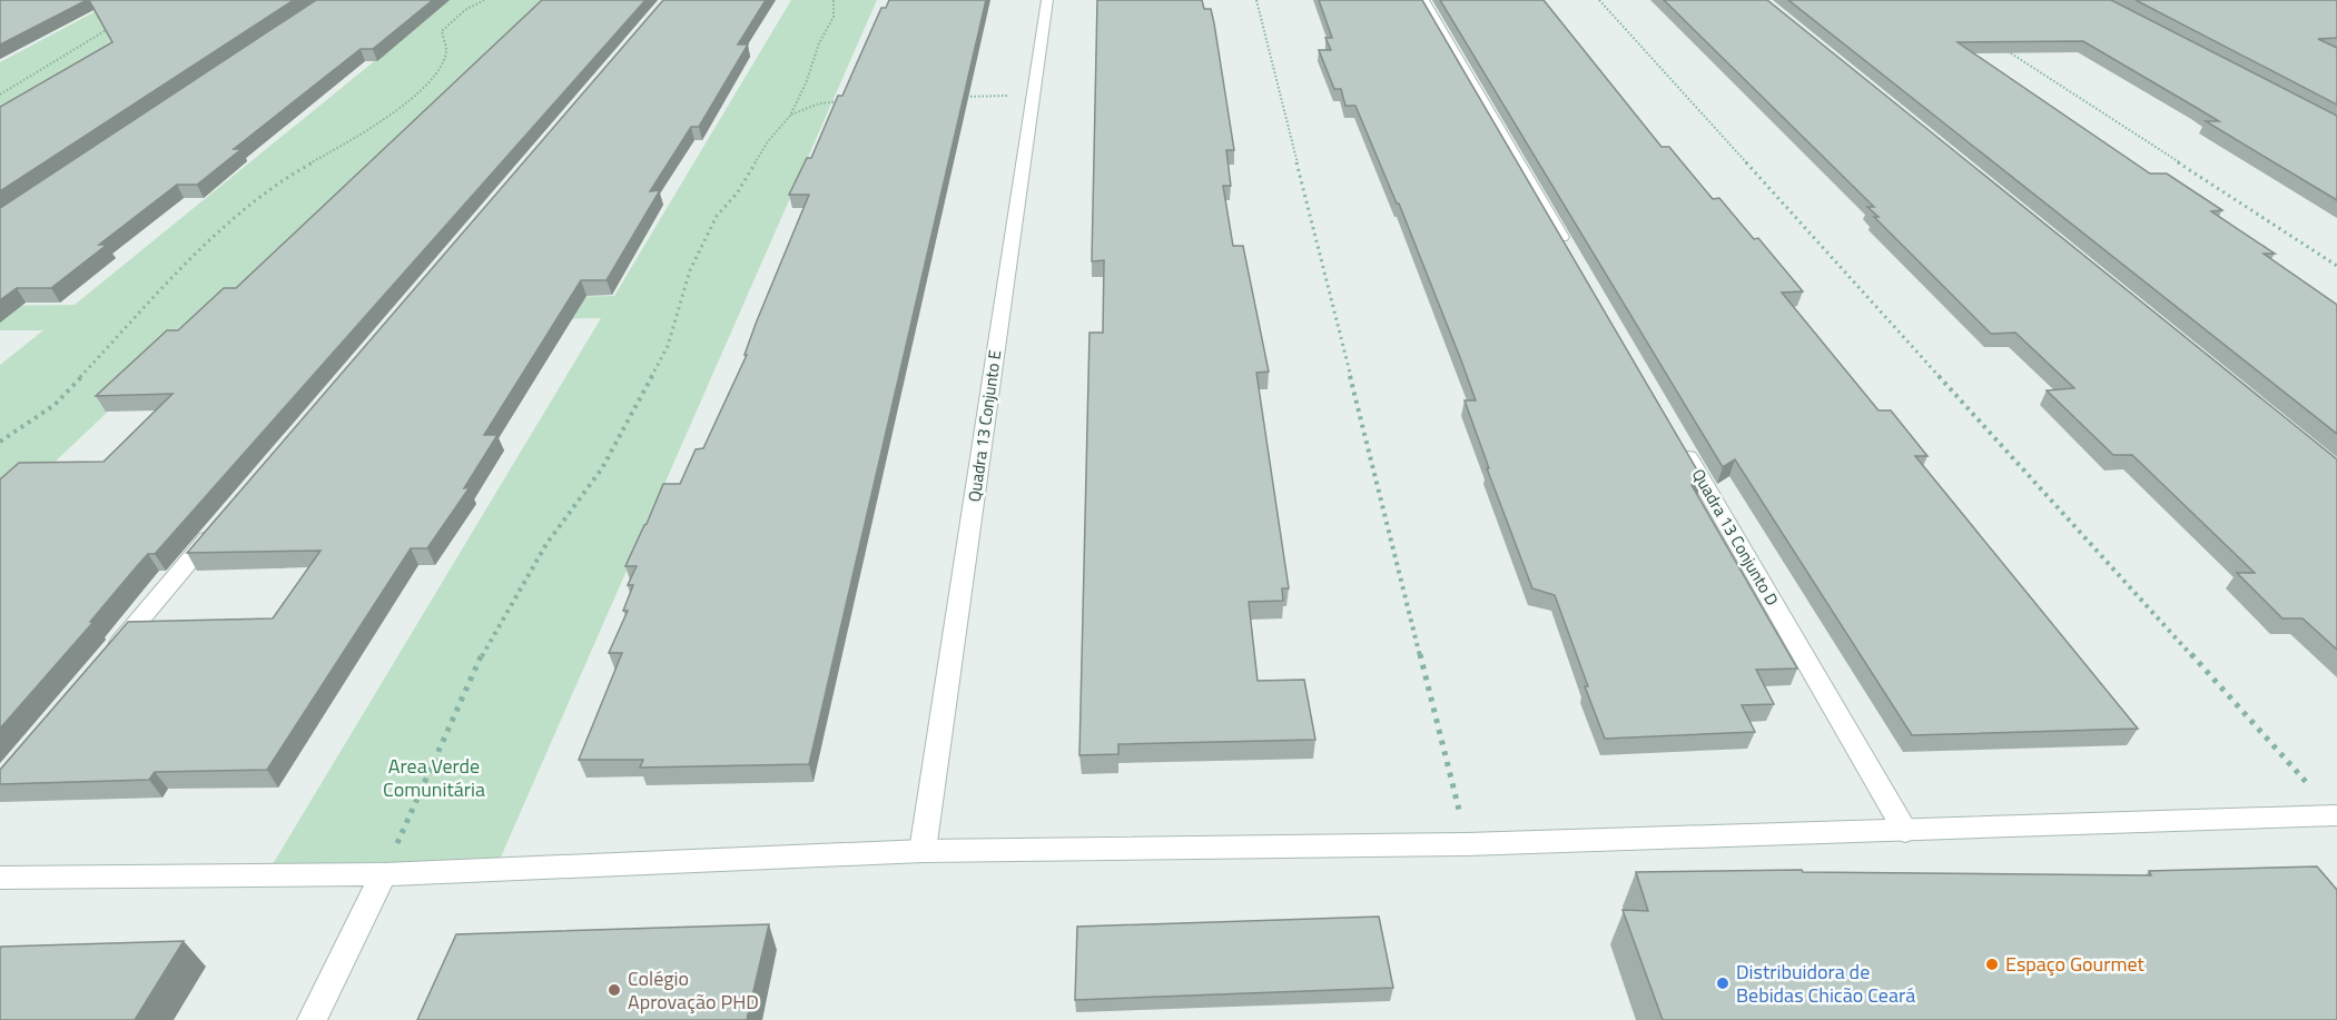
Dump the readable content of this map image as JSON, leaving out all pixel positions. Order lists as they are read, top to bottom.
{
  "streets": {
    "street": ["Quadra 13 Conjunto E", "Quadra 13 Conjunto D"]
  },
  "parks": ["Area Verde Comunitária"],
  "places": ["Espaço Gourmet", "Distribuidora de Bebidas Chicão Ceará", "Colégio Aprovação PHD"]
}
